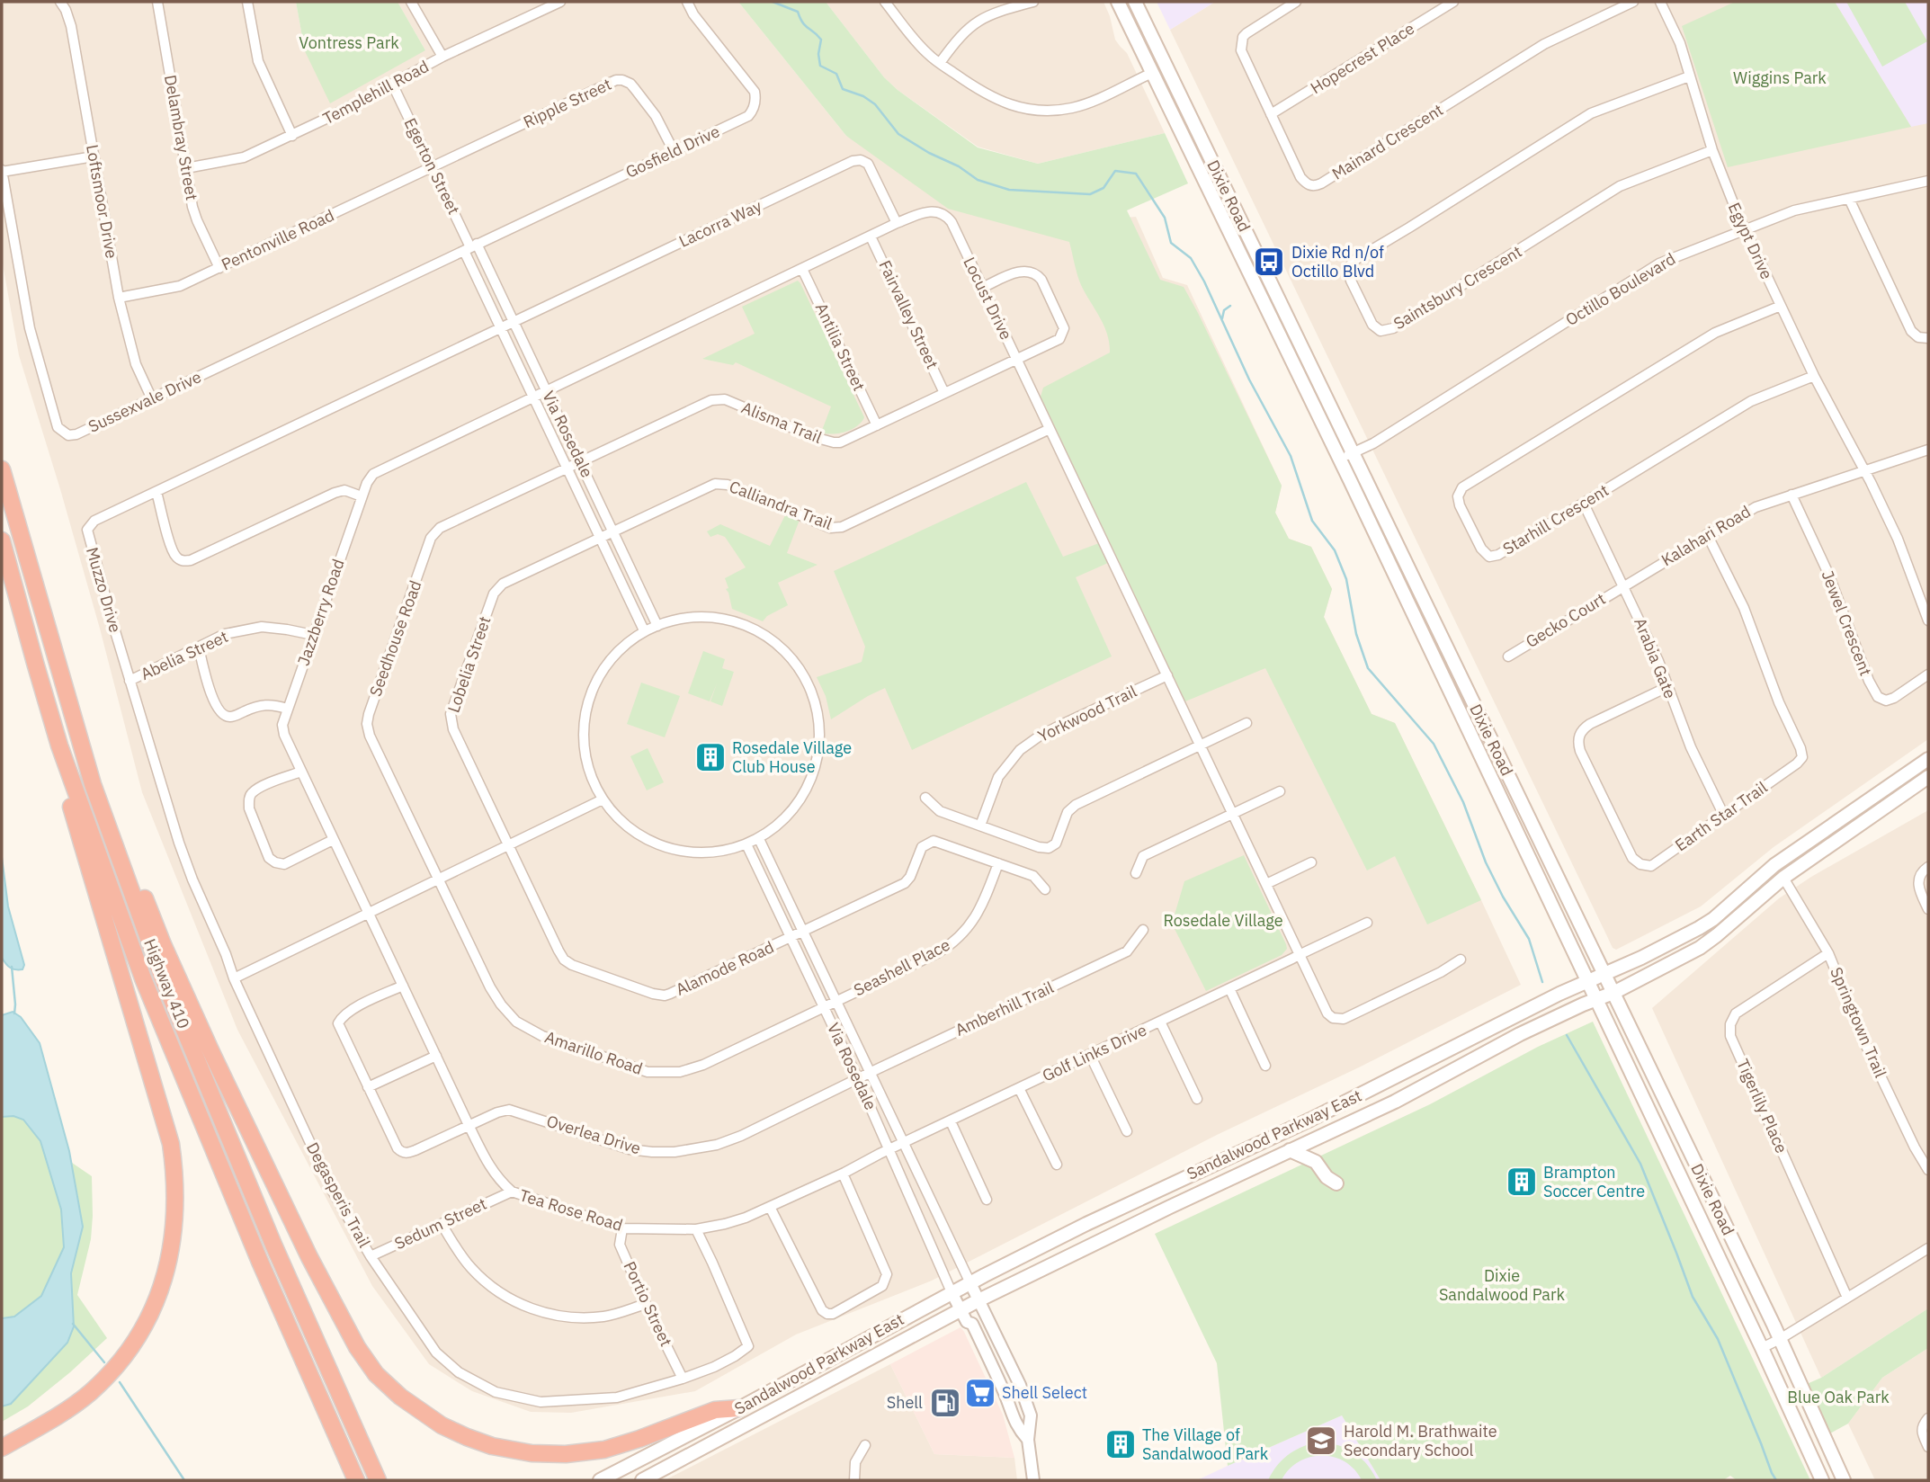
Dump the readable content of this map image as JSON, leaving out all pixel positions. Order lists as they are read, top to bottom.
{
  "streets": {
    "highway": ["Highway 410"],
    "main road": ["Dixie Road", "Sandalwood Parkway East"],
    "street": [
      "Hopecrest Place",
      "Templehill Road",
      "Ripple Street",
      "Delambray Street",
      "Mainard Crescent",
      "Gosfield Drive",
      "Egerton Street",
      "Loftsmoor Drive",
      "Lacorra Way",
      "Pentonville Road",
      "Egypt Drive",
      "Saintsbury Crescent",
      "Octillo Boulevard",
      "Locust Drive",
      "Fairvalley Street",
      "Antilia Street",
      "Sussexvale Drive",
      "Alisma Trail",
      "Via Rosedale",
      "Calliandra Trail",
      "Starhill Crescent",
      "Kalahari Road",
      "Muzzo Drive",
      "Jazzberry Road",
      "Gecko Court",
      "Jewel Crescent",
      "Seedhouse Road",
      "Abelia Street",
      "Arabia Gate",
      "Lobelia Street",
      "Yorkwood Trail",
      "Earth Star Trail",
      "Seashell Place",
      "Alamode Road",
      "Amberhill Trail",
      "Springtown Trail",
      "Amarillo Road",
      "Golf Links Drive",
      "Tigerlily Place",
      "Overlea Drive",
      "Degasperis Trail",
      "Tea Rose Road",
      "Sedum Street",
      "Portio Street"
    ]
  },
  "crossings": [
    ["Hopecrest Place", "Mainard Crescent"],
    ["Templehill Road", "Delambray Street"],
    ["Templehill Road", "Egerton Street"],
    ["Ripple Street", "Gosfield Drive"],
    ["Ripple Street", "Egerton Street"],
    ["Ripple Street", "Pentonville Road"],
    ["Delambray Street", "Pentonville Road"],
    ["Gosfield Drive", "Egerton Street"],
    ["Gosfield Drive", "Sussexvale Drive"],
    ["Gosfield Drive", "Via Rosedale"],
    ["Egerton Street", "Pentonville Road"],
    ["Egerton Street", "Sussexvale Drive"],
    ["Egerton Street", "Via Rosedale"],
    ["Dixie Road", "Octillo Boulevard"],
    ["Dixie Road", "Sandalwood Parkway East"],
    ["Loftsmoor Drive", "Pentonville Road"],
    ["Loftsmoor Drive", "Sussexvale Drive"],
    ["Lacorra Way", "Locust Drive"],
    ["Lacorra Way", "Via Rosedale"],
    ["Lacorra Way", "Muzzo Drive"],
    ["Egypt Drive", "Saintsbury Crescent"],
    ["Egypt Drive", "Octillo Boulevard"],
    ["Egypt Drive", "Starhill Crescent"],
    ["Egypt Drive", "Kalahari Road"],
    ["Locust Drive", "Fairvalley Street"],
    ["Locust Drive", "Antilia Street"],
    ["Locust Drive", "Alisma Trail"],
    ["Locust Drive", "Via Rosedale"],
    ["Locust Drive", "Calliandra Trail"],
    ["Locust Drive", "Jazzberry Road"],
    ["Locust Drive", "Yorkwood Trail"],
    ["Locust Drive", "Golf Links Drive"],
    ["Fairvalley Street", "Alisma Trail"],
    ["Antilia Street", "Alisma Trail"],
    ["Sussexvale Drive", "Via Rosedale"],
    ["Alisma Trail", "Via Rosedale"],
    ["Alisma Trail", "Seedhouse Road"],
    ["Via Rosedale", "Calliandra Trail"],
    ["Via Rosedale", "Muzzo Drive"],
    ["Via Rosedale", "Jazzberry Road"],
    ["Via Rosedale", "Seedhouse Road"],
    ["Via Rosedale", "Lobelia Street"],
    ["Via Rosedale", "Seashell Place"],
    ["Via Rosedale", "Alamode Road"],
    ["Via Rosedale", "Amberhill Trail"],
    ["Via Rosedale", "Amarillo Road"],
    ["Via Rosedale", "Golf Links Drive"],
    ["Via Rosedale", "Overlea Drive"],
    ["Via Rosedale", "Sandalwood Parkway East"],
    ["Via Rosedale", "Tea Rose Road"],
    ["Calliandra Trail", "Lobelia Street"],
    ["Starhill Crescent", "Arabia Gate"],
    ["Kalahari Road", "Gecko Court"],
    ["Kalahari Road", "Jewel Crescent"],
    ["Kalahari Road", "Arabia Gate"],
    ["Kalahari Road", "Earth Star Trail"],
    ["Muzzo Drive", "Abelia Street"],
    ["Muzzo Drive", "Degasperis Trail"],
    ["Jazzberry Road", "Abelia Street"],
    ["Jazzberry Road", "Tea Rose Road"],
    ["Gecko Court", "Arabia Gate"],
    ["Seedhouse Road", "Amarillo Road"],
    ["Arabia Gate", "Earth Star Trail"],
    ["Lobelia Street", "Alamode Road"],
    ["Seashell Place", "Alamode Road"],
    ["Seashell Place", "Amarillo Road"],
    ["Amberhill Trail", "Overlea Drive"],
    ["Springtown Trail", "Tigerlily Place"],
    ["Springtown Trail", "Sandalwood Parkway East"],
    ["Golf Links Drive", "Tea Rose Road"],
    ["Overlea Drive", "Tea Rose Road"],
    ["Degasperis Trail", "Tea Rose Road"],
    ["Degasperis Trail", "Sedum Street"],
    ["Degasperis Trail", "Portio Street"],
    ["Tea Rose Road", "Sedum Street"],
    ["Tea Rose Road", "Portio Street"]
  ],
  "parks": [
    "Vontress Park",
    "Wiggins Park",
    "Rosedale Village",
    "Dixie Sandalwood Park",
    "Blue Oak Park"
  ],
  "places": {
    "bus stop": ["Dixie Rd n/of Octillo Blvd"],
    "building": ["Rosedale Village Club House", "Brampton Soccer Centre", "The Village of Sandalwood Park"],
    "supermarket": ["Shell Select"],
    "fuel station": ["Shell"],
    "school or university": ["Harold M. Brathwaite Secondary School"]
  }
}
